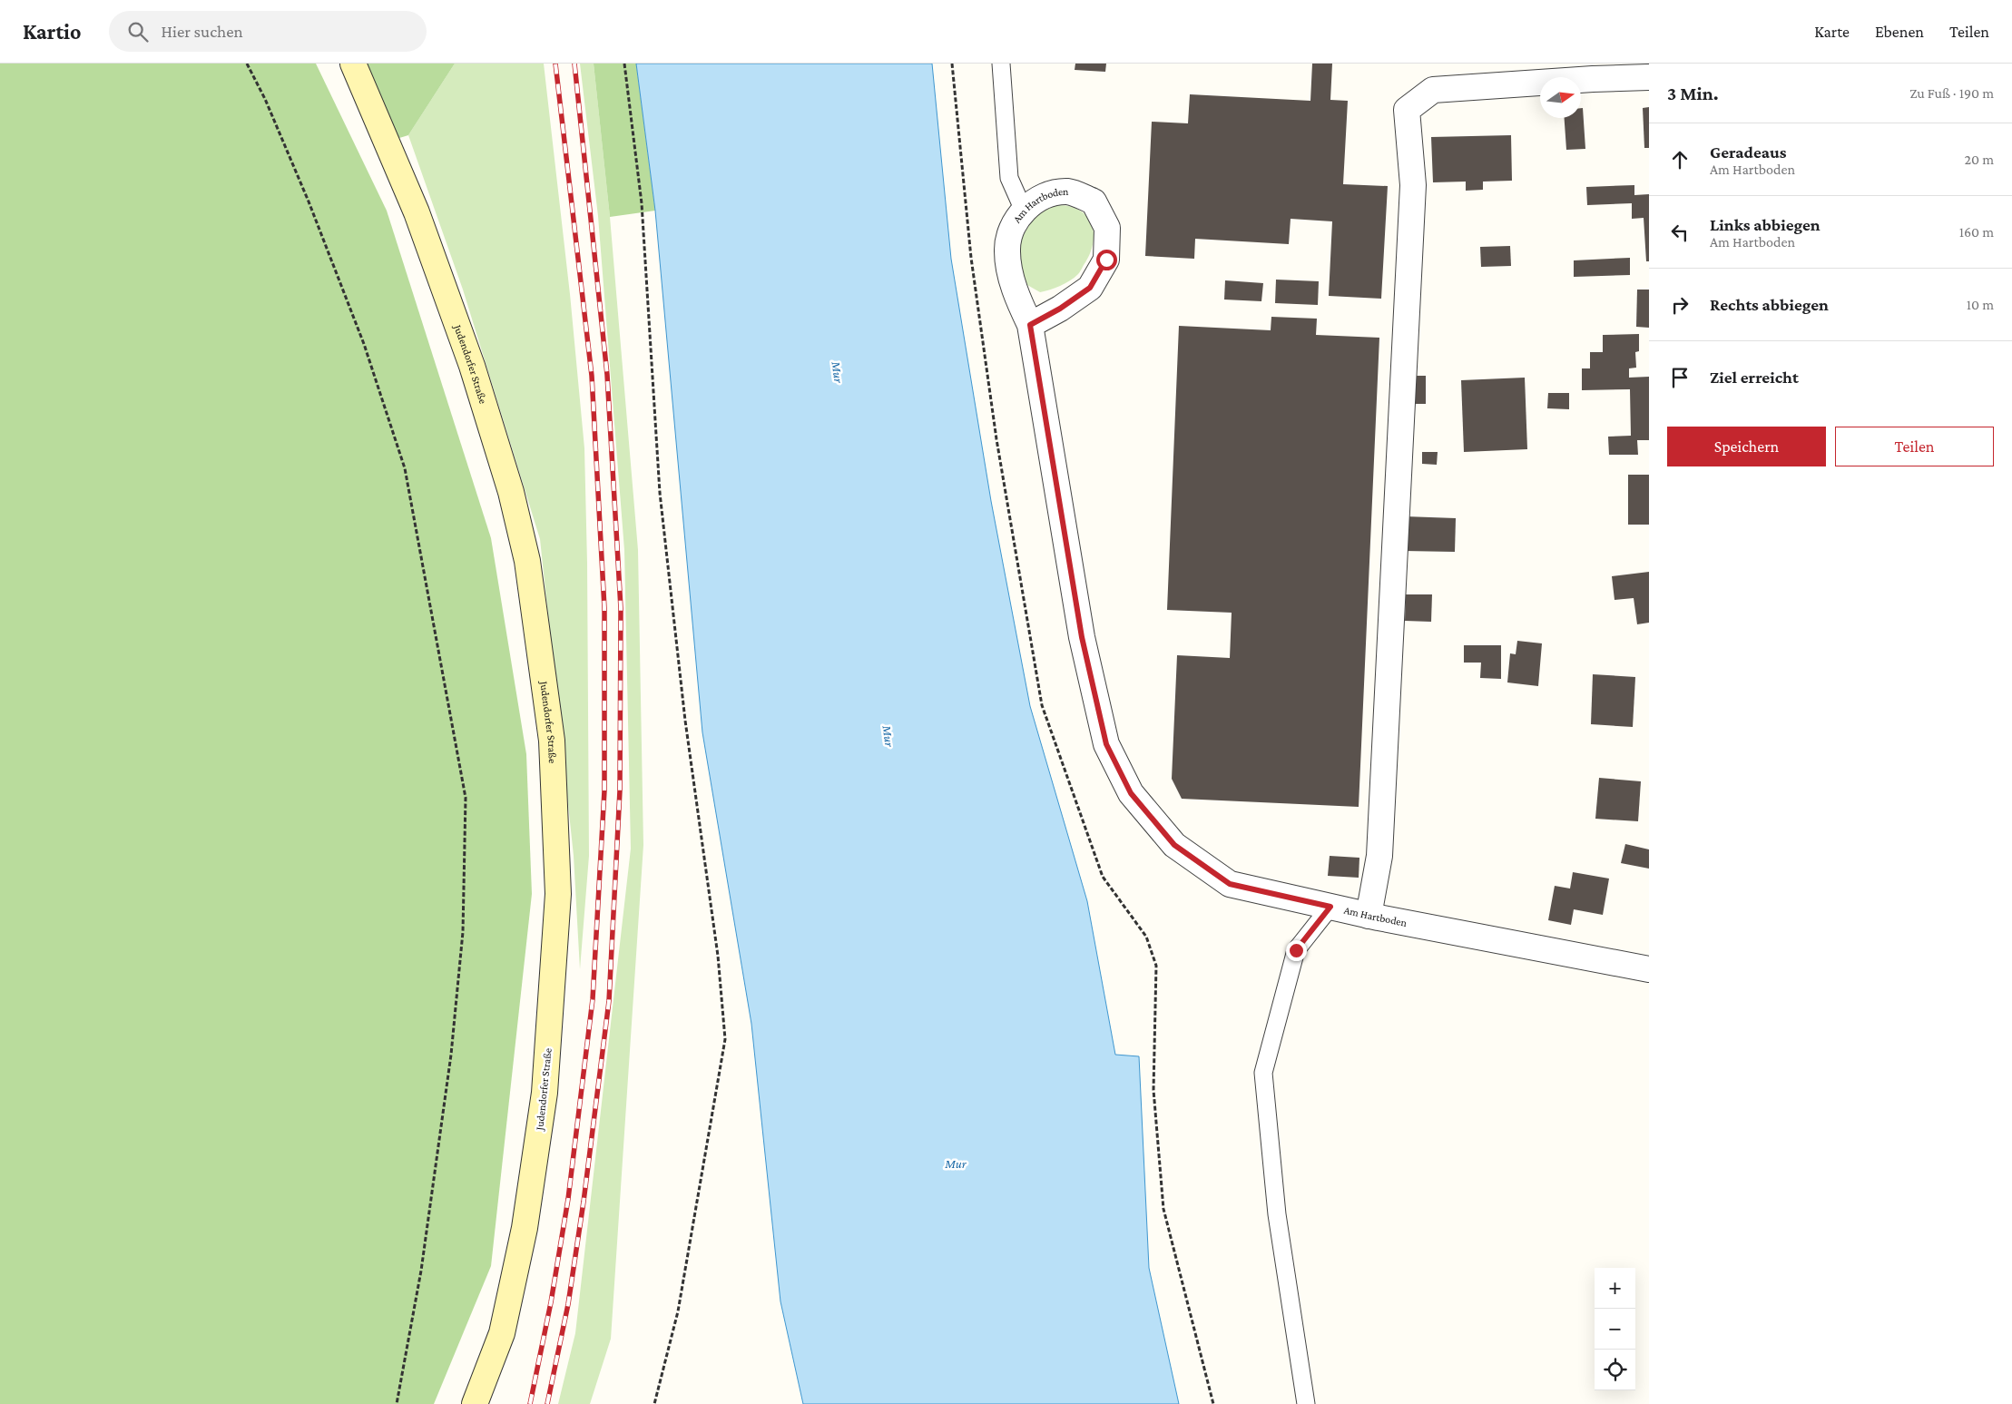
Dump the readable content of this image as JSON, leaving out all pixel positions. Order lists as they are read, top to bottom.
{
  "streets": {
    "main road": ["Judendorfer Straße"],
    "street": ["Am Hartboden"]
  },
  "water": ["Mur"],
  "north": "right",
  "page": {
    "header": "Kartio",
    "search": "Hier suchen",
    "nav": ["Karte", "Ebenen", "Teilen"],
    "heading": ["3 Min.", "Zu Fuß · 190 m"],
    "list": [
      ["Geradeaus", "Am Hartboden", "20 m"],
      ["Links abbiegen", "Am Hartboden", "160 m"],
      ["Rechts abbiegen", "10 m"],
      "Ziel erreicht"
    ],
    "buttons": ["Speichern", "Teilen"],
    "map_buttons": ["+", "−"]
  }
}
